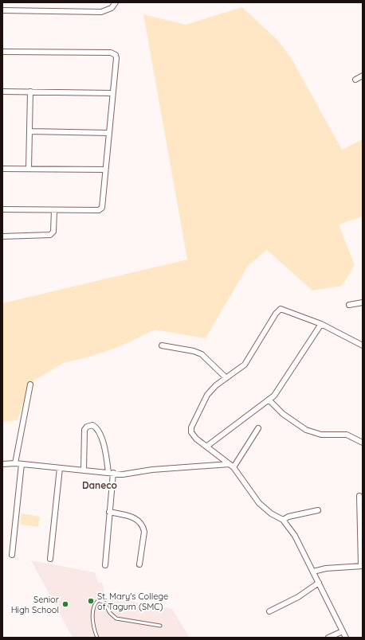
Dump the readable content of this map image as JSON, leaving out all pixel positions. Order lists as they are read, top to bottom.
{
  "districts": ["Daneco"],
  "places": ["St. Mary's College of Tagum (SMC)", "Senior High School"]
}
